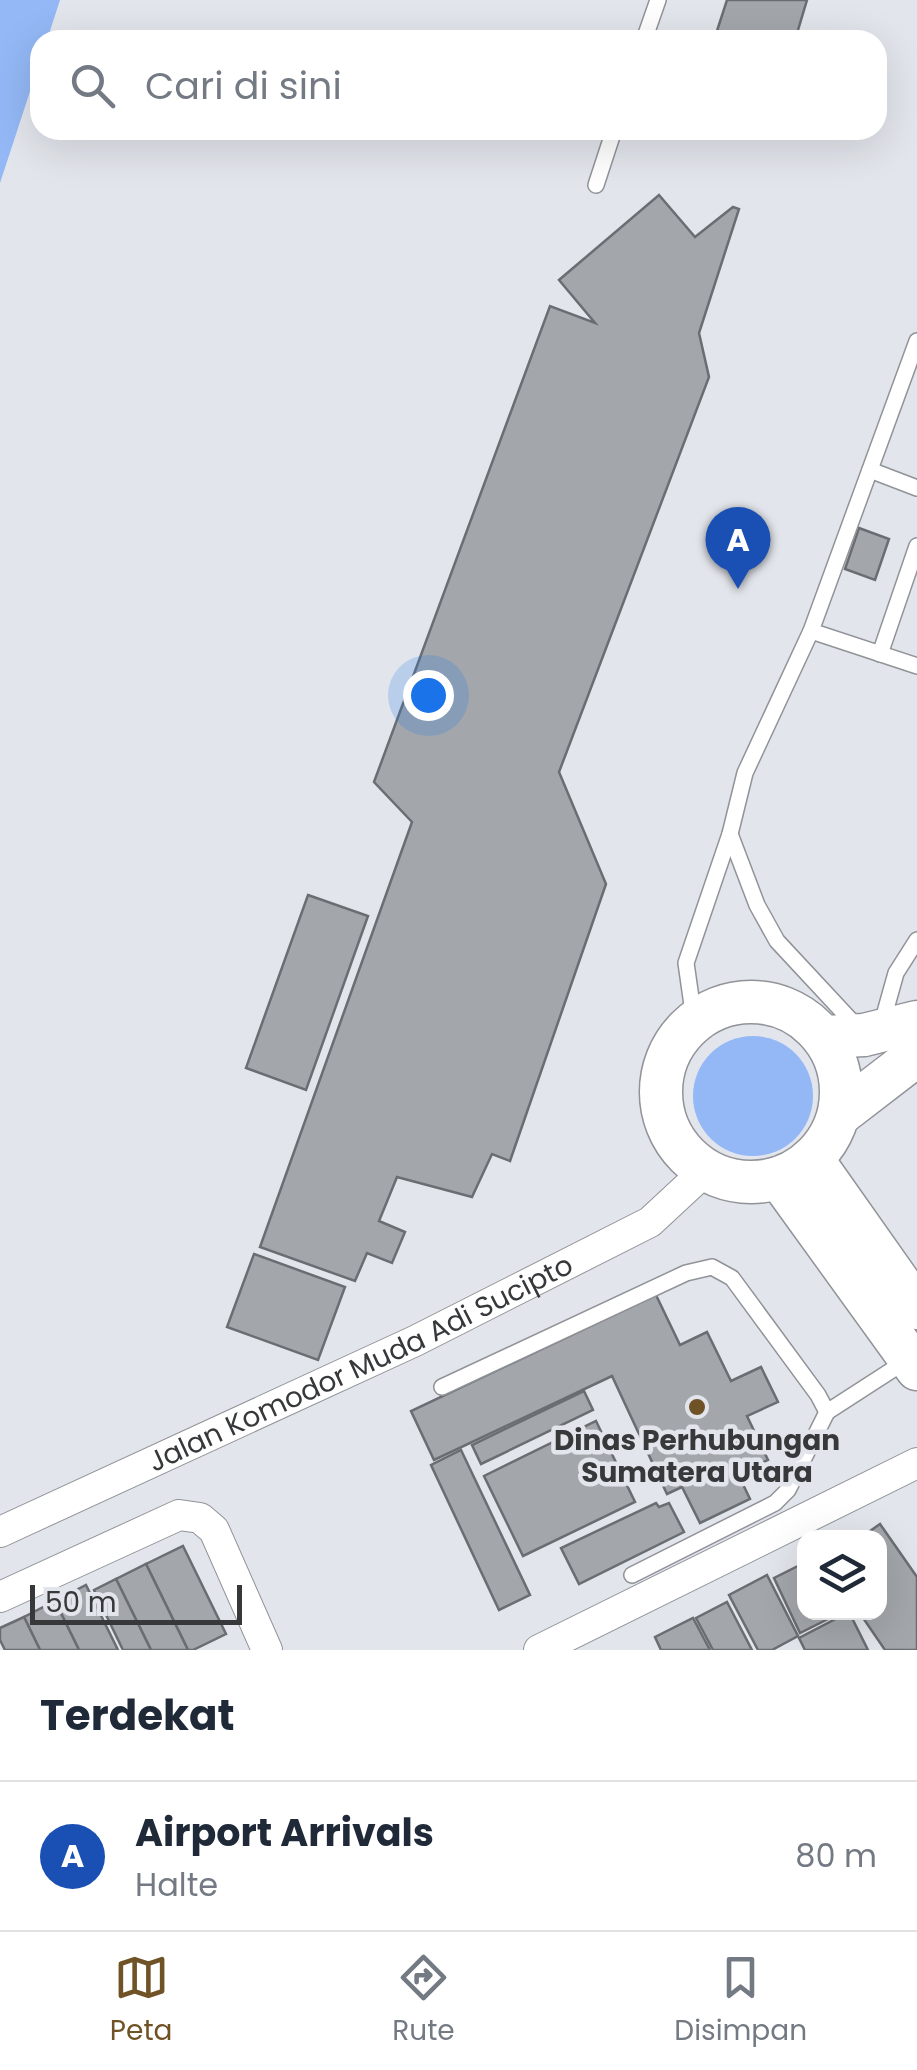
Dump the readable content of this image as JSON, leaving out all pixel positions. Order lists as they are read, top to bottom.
{
  "streets": {
    "street": ["Jalan Komodor Muda Adi Sucipto"]
  },
  "places": ["Dinas Perhubungan Sumatera Utara"],
  "scale_bar": "50 m",
  "page": {
    "search": "Cari di sini",
    "pins": "A",
    "scale": "50 m",
    "heading": "Terdekat",
    "list": [
      {
        "mark": "A",
        "name": "Airport Arrivals",
        "note": "Halte",
        "value": "80 m"
      }
    ],
    "nav": ["Peta", "Rute", "Disimpan"]
  }
}
